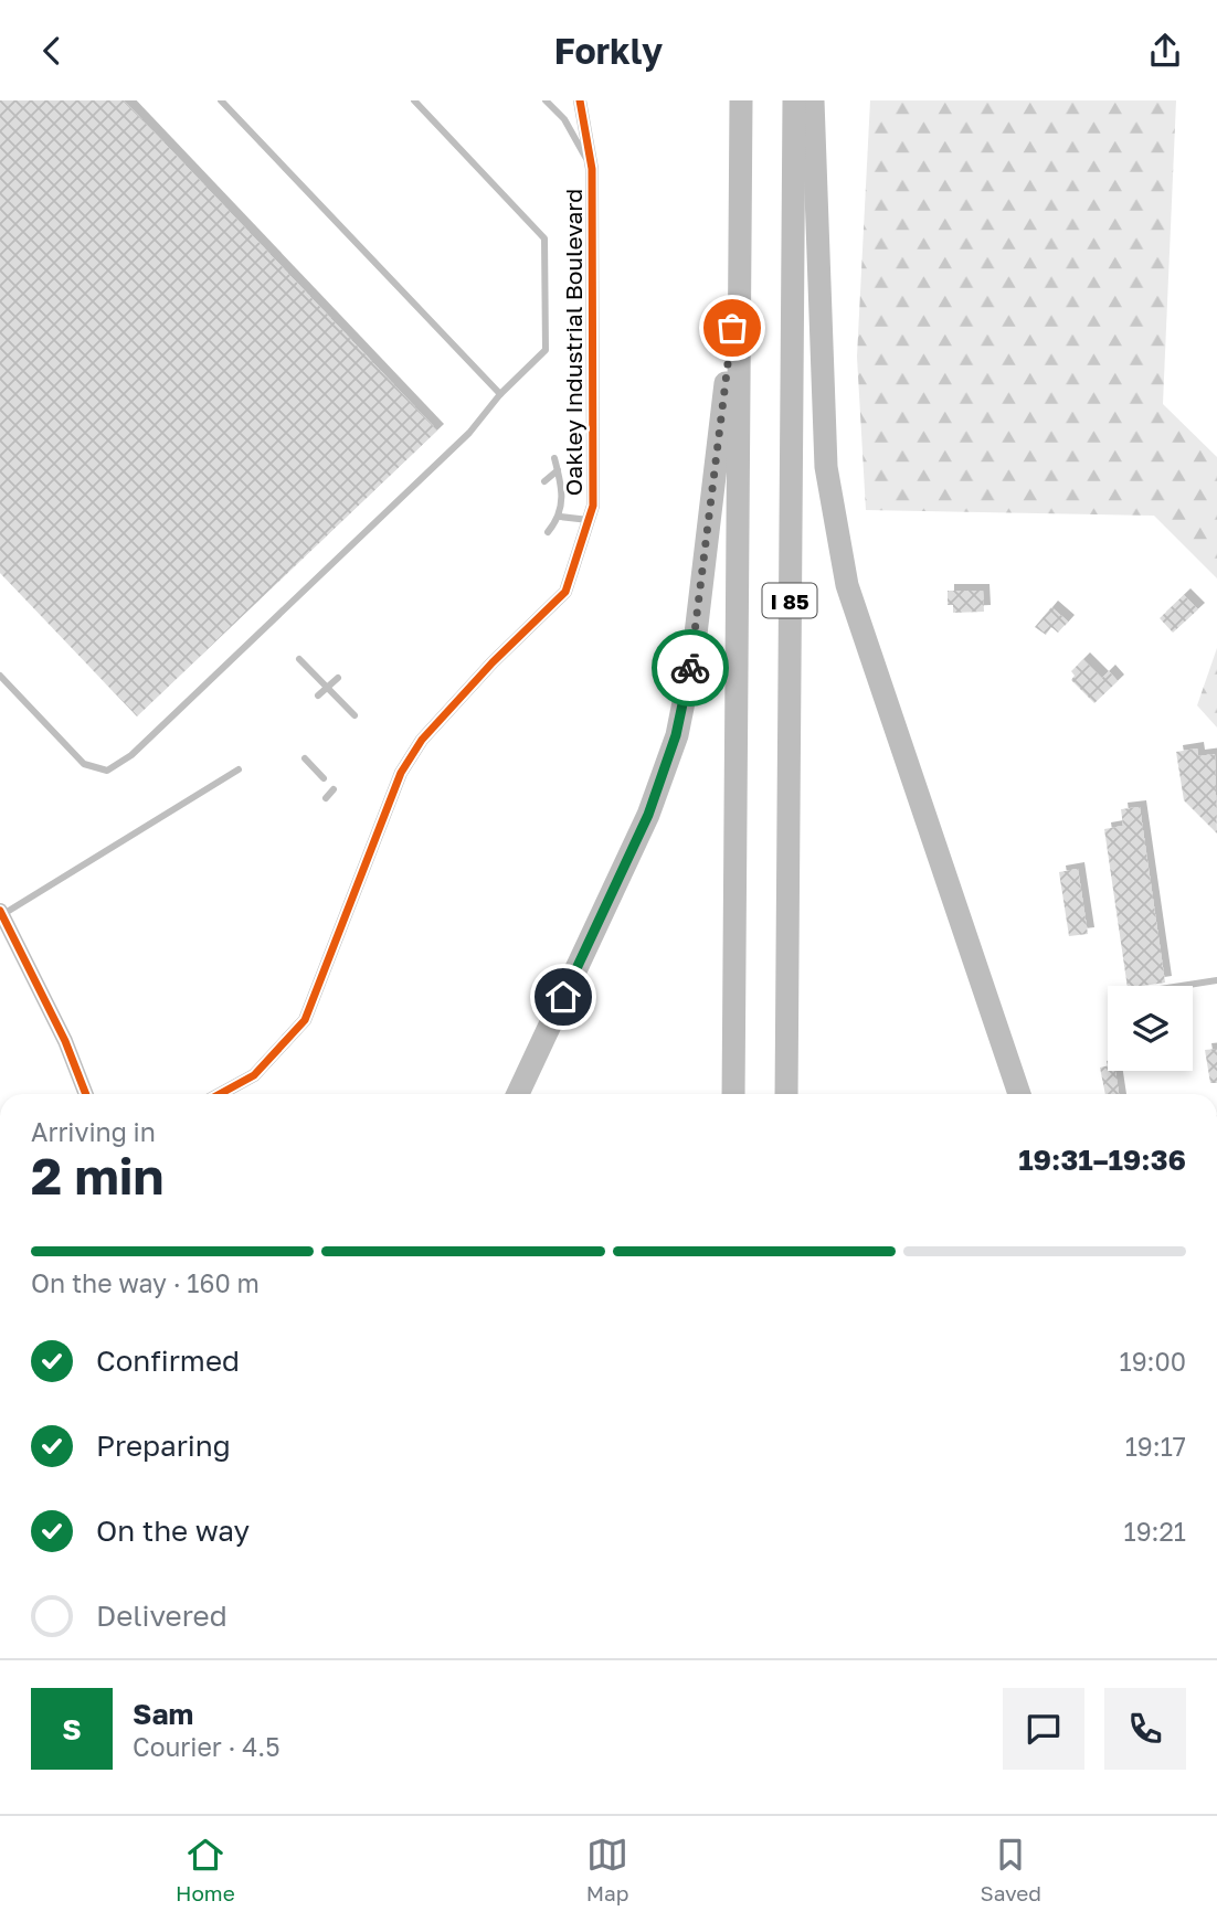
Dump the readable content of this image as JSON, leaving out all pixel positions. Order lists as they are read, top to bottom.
{
  "streets": {
    "highway": ["I 85"],
    "street": ["Oakley Industrial Boulevard"]
  },
  "page": {
    "header": "Forkly",
    "heading": ["2 min", "Arriving in", "19:31–19:36"],
    "panel": ["Sam", "Courier · 4.5"],
    "bar": "On the way · 160 m",
    "list": [
      ["Confirmed", "19:00"],
      ["Preparing", "19:17"],
      ["On the way", "19:21"],
      "Delivered"
    ],
    "round": "S",
    "tabs": ["Home", "Map", "Saved"]
  }
}
